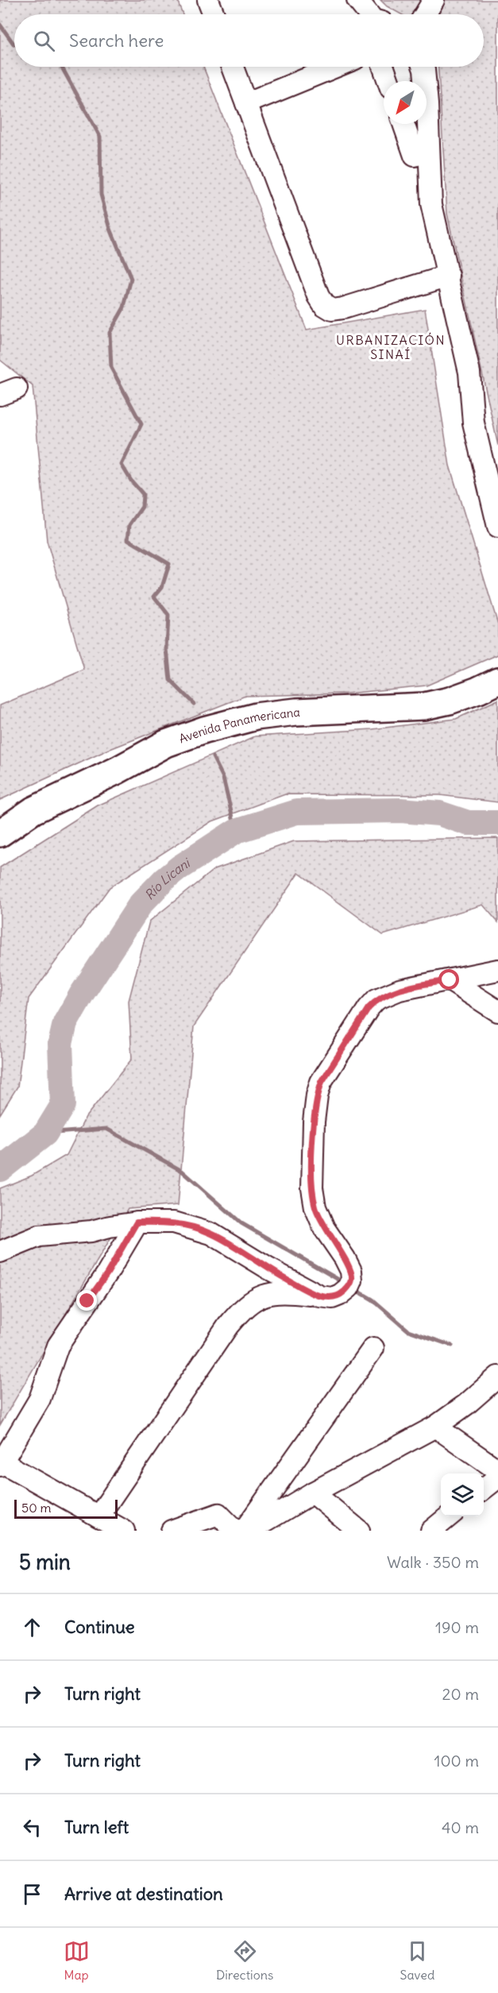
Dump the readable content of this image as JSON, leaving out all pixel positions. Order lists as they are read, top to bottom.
{
  "streets": {
    "main road": ["Avenida Panamericana"]
  },
  "districts": ["URBANIZACIÓN SINAÍ"],
  "water": ["Río Licani"],
  "scale_bar": "50 m",
  "north": "bottom left",
  "page": {
    "search": "Search here",
    "scale": "50 m",
    "heading": ["5 min", "Walk · 350 m"],
    "list": [
      ["Continue", "190 m"],
      ["Turn right", "20 m"],
      ["Turn right", "100 m"],
      ["Turn left", "40 m"],
      "Arrive at destination"
    ],
    "nav": ["Map", "Directions", "Saved"]
  }
}
